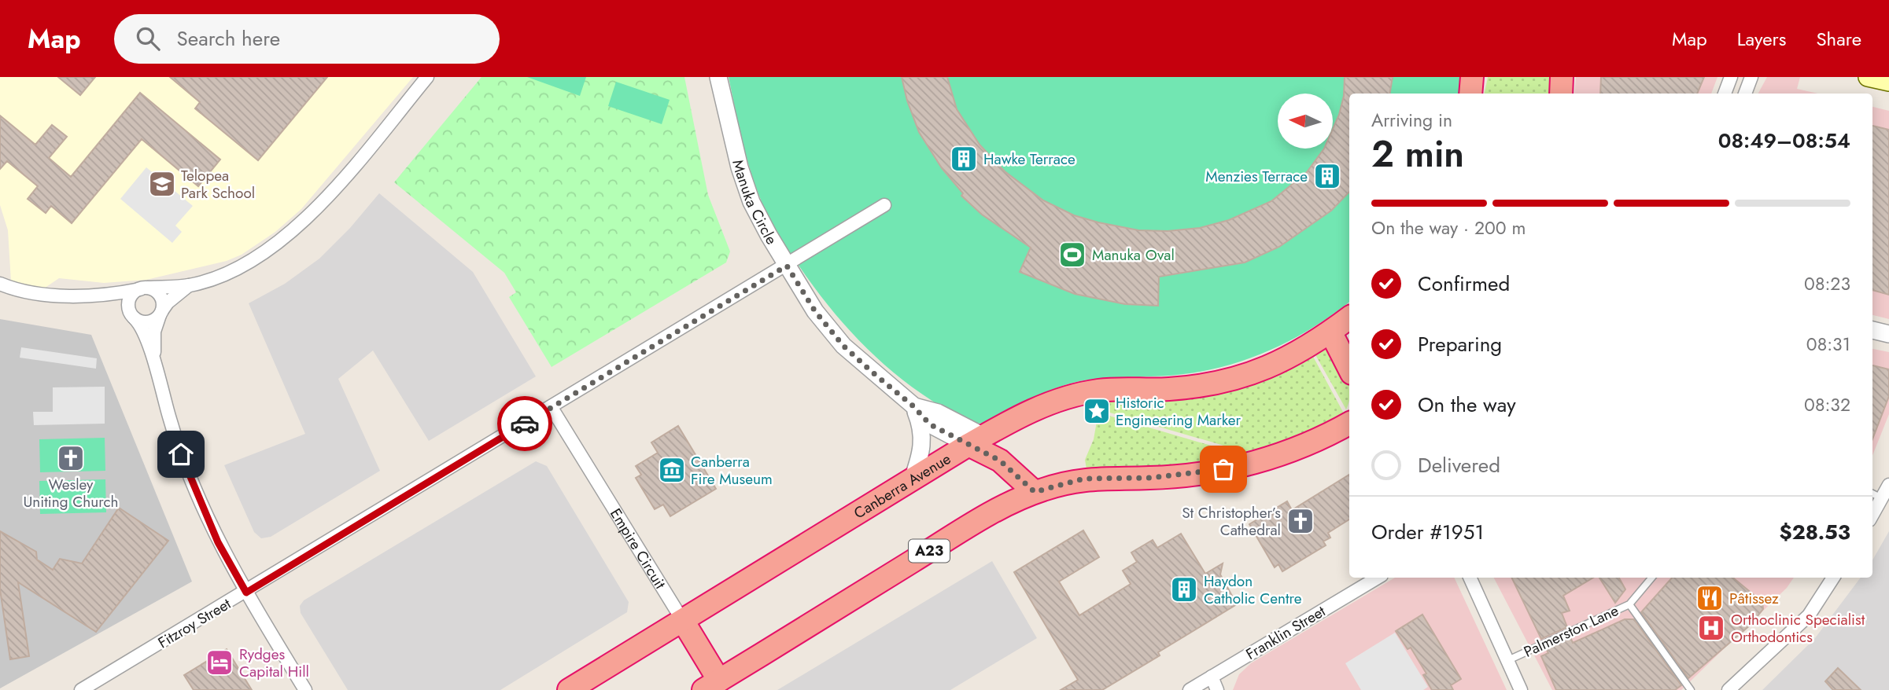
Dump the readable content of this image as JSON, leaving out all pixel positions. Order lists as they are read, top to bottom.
{
  "streets": {
    "highway": ["Canberra Avenue", "Empire Circuit", "A23"],
    "street": ["Manuka Circle", "Fitzroy Street", "Franklin Street"],
    "lane": ["Palmerston Lane"]
  },
  "crossings": [
    ["Manuka Circle", "Canberra Avenue"],
    ["Manuka Circle", "Fitzroy Street"],
    ["Canberra Avenue", "Empire Circuit"],
    ["Empire Circuit", "A23"],
    ["Empire Circuit", "Fitzroy Street"]
  ],
  "places": {
    "building": ["Hawke Terrace", "Menzies Terrace", "Haydon Catholic Centre"],
    "school or university": ["Telopea Park School"],
    "sports": ["Manuka Oval"],
    "place": ["Historic Engineering Marker"],
    "church": ["Wesley Uniting Church", "St Christopher’s Cathedral"],
    "museum": ["Canberra Fire Museum"],
    "restaurant": ["Pâtissez"],
    "hospital": ["Orthoclinic Specialist Orthodontics"],
    "hotel": ["Rydges Capital Hill"]
  },
  "north": "left",
  "page": {
    "header": "Map",
    "search": "Search here",
    "nav": ["Map", "Layers", "Share"],
    "heading": ["2 min", "Arriving in", "08:49–08:54"],
    "panel": ["Order #1951", "$28.53"],
    "bar": "On the way · 200 m",
    "list": [
      ["Confirmed", "08:23"],
      ["Preparing", "08:31"],
      ["On the way", "08:32"],
      "Delivered"
    ]
  }
}
